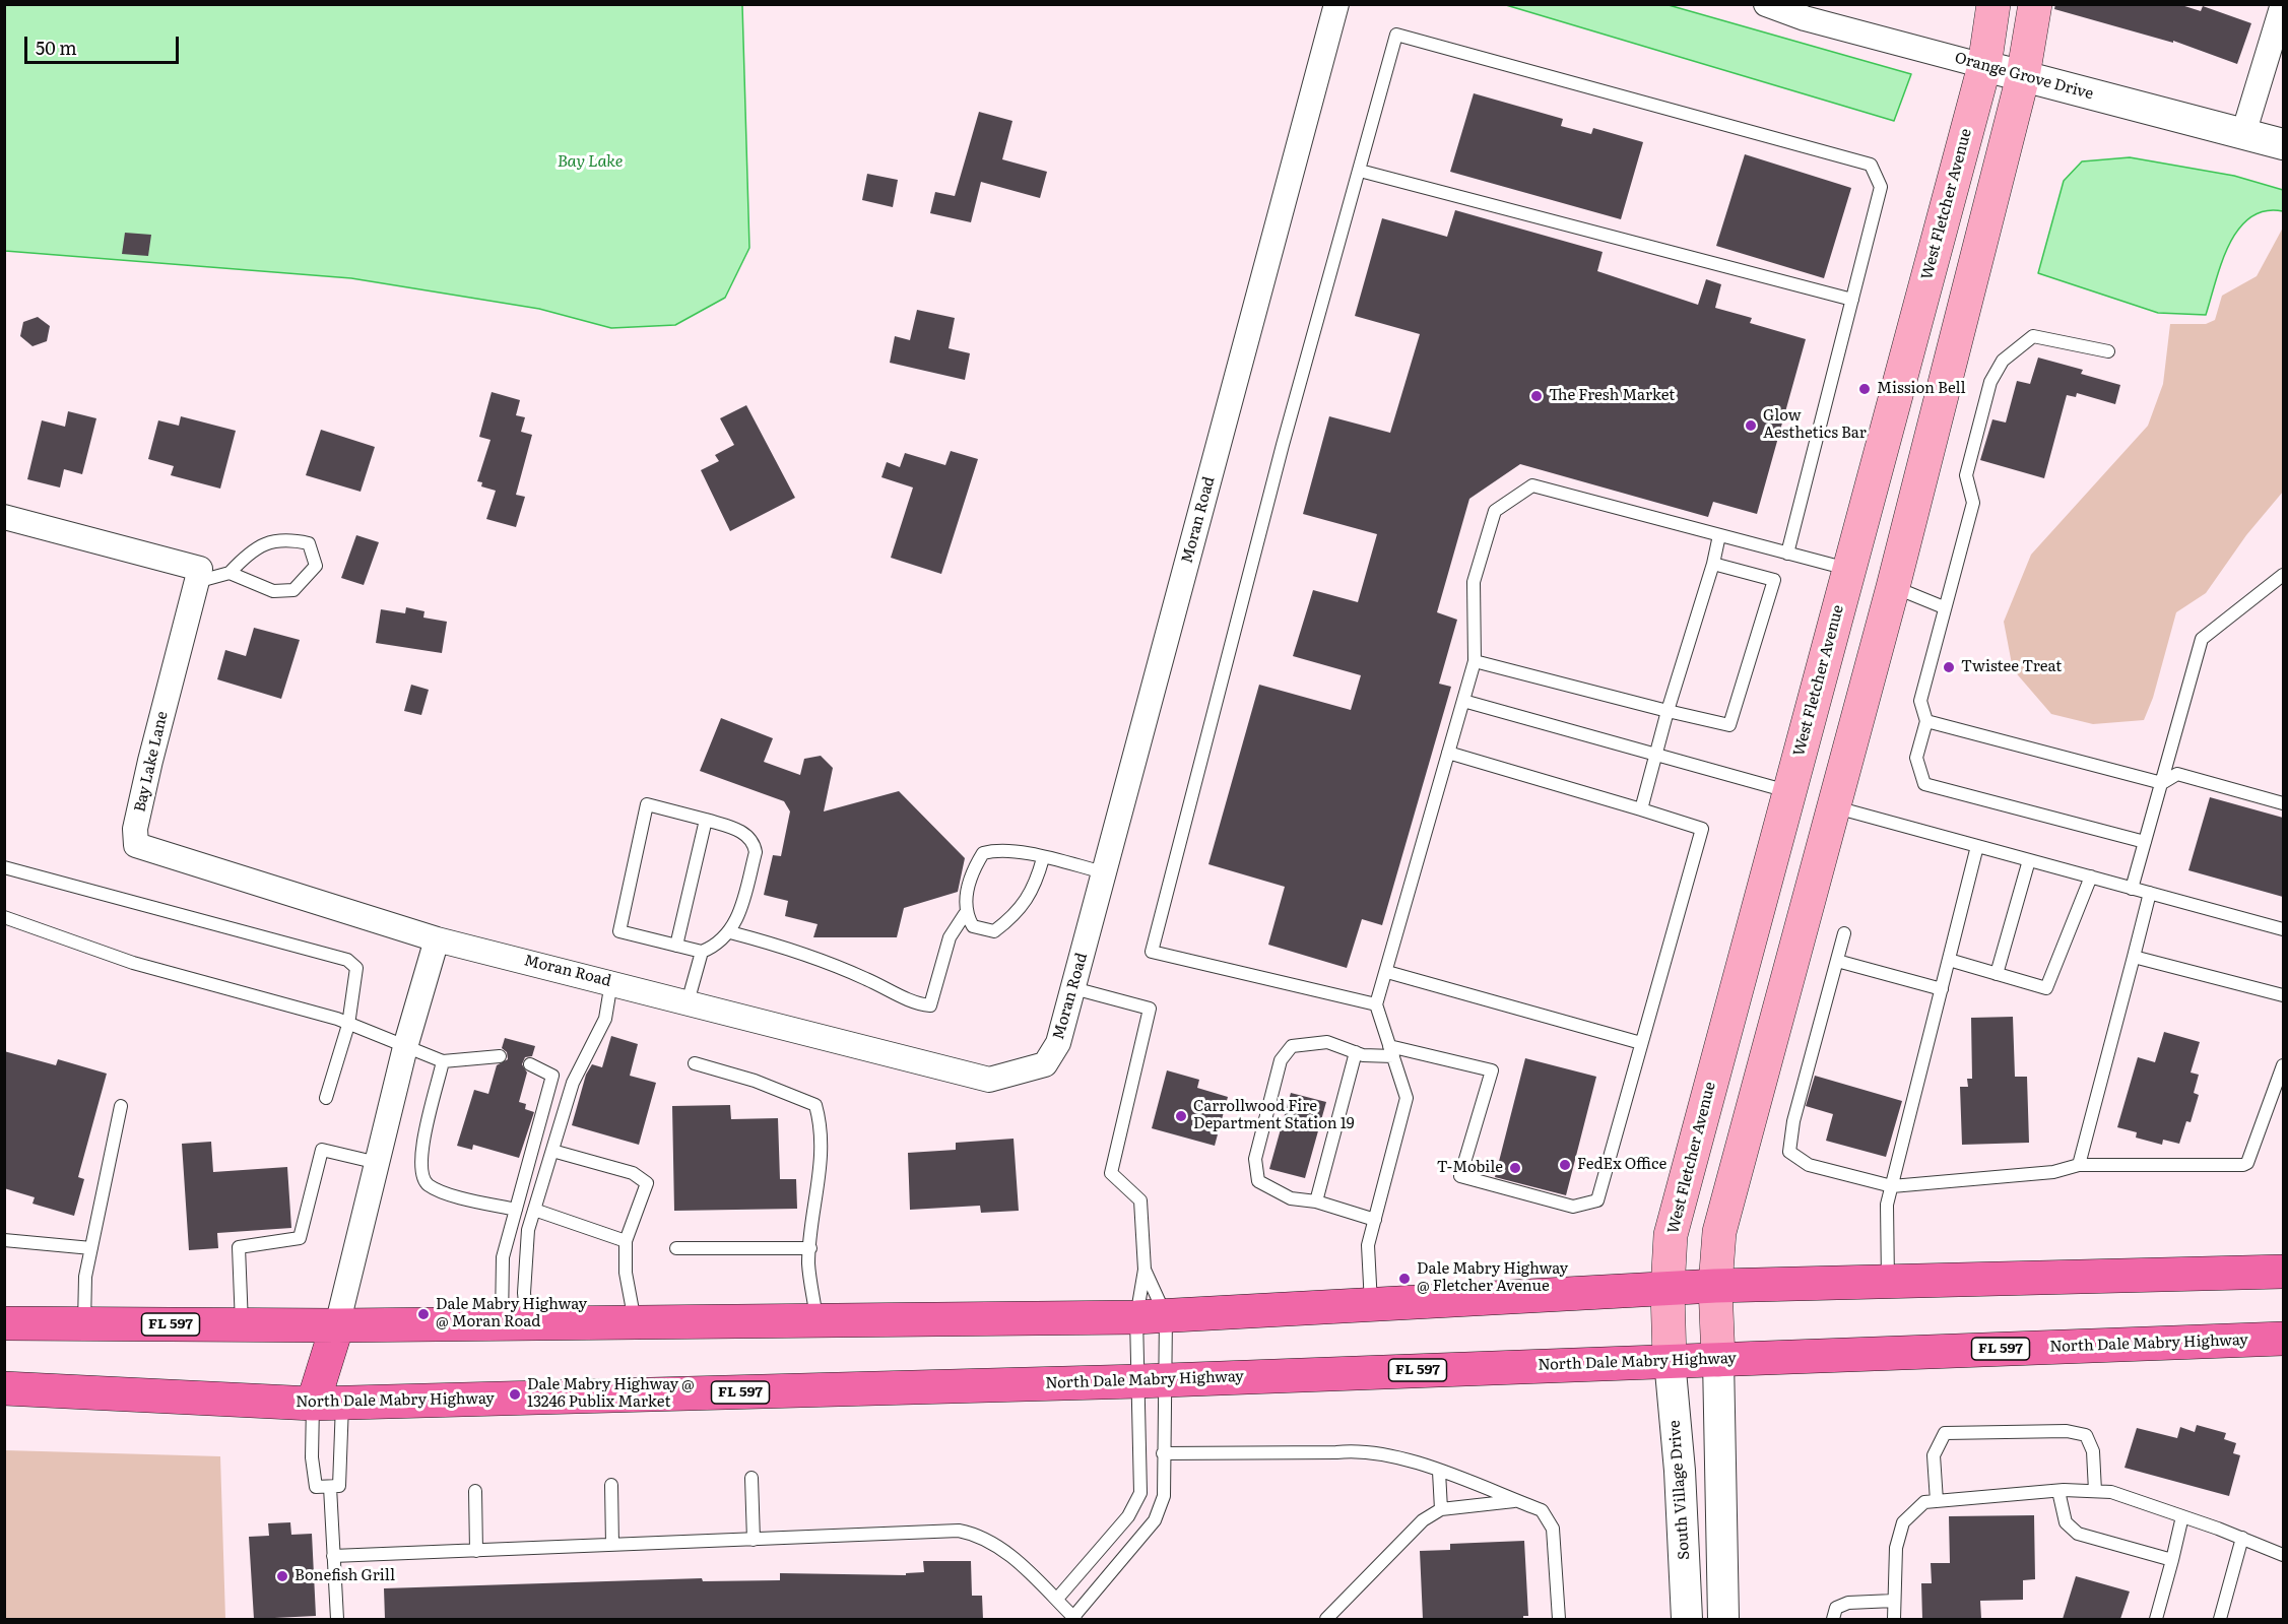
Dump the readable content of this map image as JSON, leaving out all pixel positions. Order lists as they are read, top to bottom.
{
  "streets": {
    "main road": ["West Fletcher Avenue", "FL 597", "North Dale Mabry Highway"],
    "street": [
      "Orange Grove Drive",
      "Moran Road",
      "Bay Lake Lane",
      "South Village Drive"
    ]
  },
  "crossings": [
    ["Orange Grove Drive", "West Fletcher Avenue"],
    ["West Fletcher Avenue", "FL 597"],
    ["West Fletcher Avenue", "North Dale Mabry Highway"],
    ["West Fletcher Avenue", "South Village Drive"],
    ["Moran Road", "Bay Lake Lane"],
    ["North Dale Mabry Highway", "South Village Drive"]
  ],
  "water": ["Bay Lake"],
  "places": [
    "Mission Bell",
    "The Fresh Market",
    "Glow Aesthetics Bar",
    "Twistee Treat",
    "Carrollwood Fire Department Station 19",
    "FedEx Office",
    "T-Mobile",
    "Dale Mabry Highway @ Fletcher Avenue",
    "Dale Mabry Highway @ Moran Road",
    "Dale Mabry Highway @ 13246 Publix Market",
    "Bonefish Grill"
  ],
  "scale_bar": "50 m"
}
